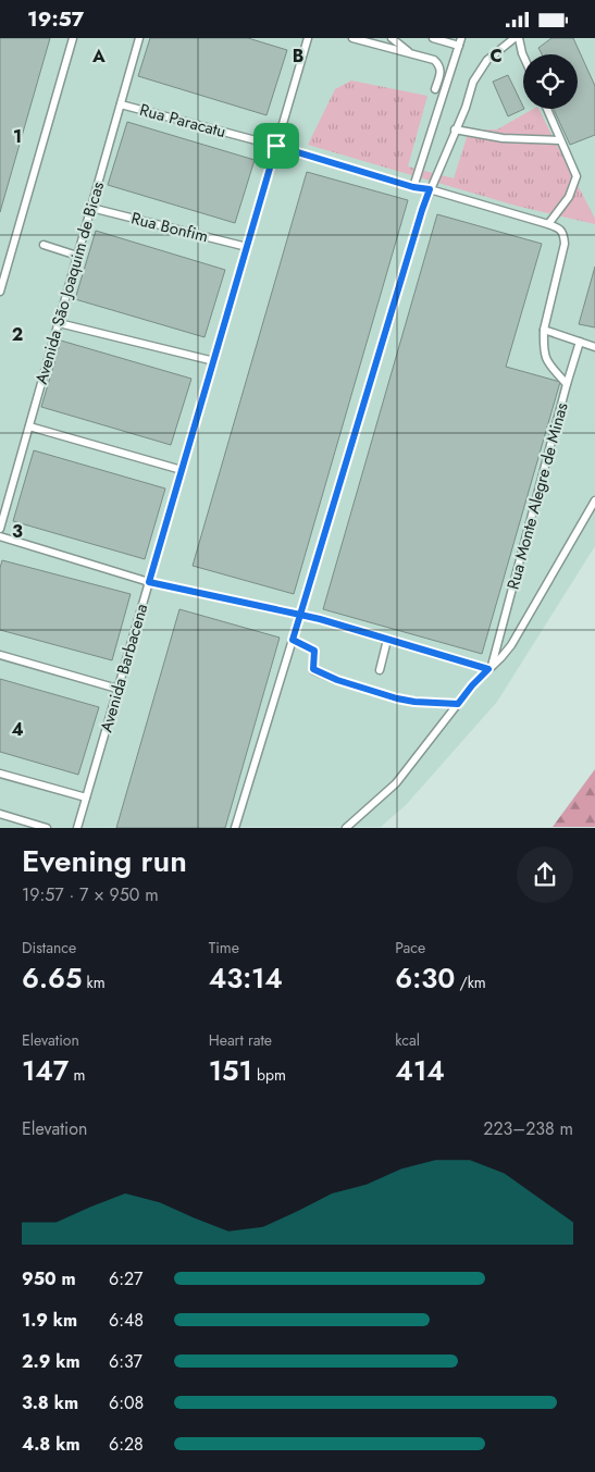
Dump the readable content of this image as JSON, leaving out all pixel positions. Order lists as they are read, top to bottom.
{
  "streets": {
    "lane": [
      "Rua Paracatu",
      "Rua Bonfim",
      "Avenida São Joaquim de Bicas",
      "Rua Monte Alegre de Minas",
      "Avenida Barbacena"
    ]
  },
  "crossings": [
    ["Rua Paracatu", "Avenida São Joaquim de Bicas"],
    ["Rua Paracatu", "Avenida Barbacena"],
    ["Rua Bonfim", "Avenida São Joaquim de Bicas"],
    ["Rua Bonfim", "Avenida Barbacena"]
  ],
  "page": {
    "status": "19:57",
    "heading": ["Evening run", "19:57 · 7 × 950 m"],
    "stats": [
      ["Distance", "6.65 km"],
      ["Time", "43:14"],
      ["Pace", "6:30 /km"],
      ["Elevation", "147 m"],
      ["Heart rate", "151 bpm"],
      ["kcal", "414"]
    ],
    "chart": ["Elevation", "223–238 m"],
    "list": [
      {
        "name": "950 m",
        "note": "6:27"
      },
      {
        "name": "1.9 km",
        "note": "6:48"
      },
      {
        "name": "2.9 km",
        "note": "6:37"
      },
      {
        "name": "3.8 km",
        "note": "6:08"
      },
      {
        "name": "4.8 km",
        "note": "6:28"
      }
    ]
  },
  "grid": {
    "columns": ["A", "B", "C"],
    "rows": [
      "1",
      "2",
      "3",
      "4"
    ]
  }
}
